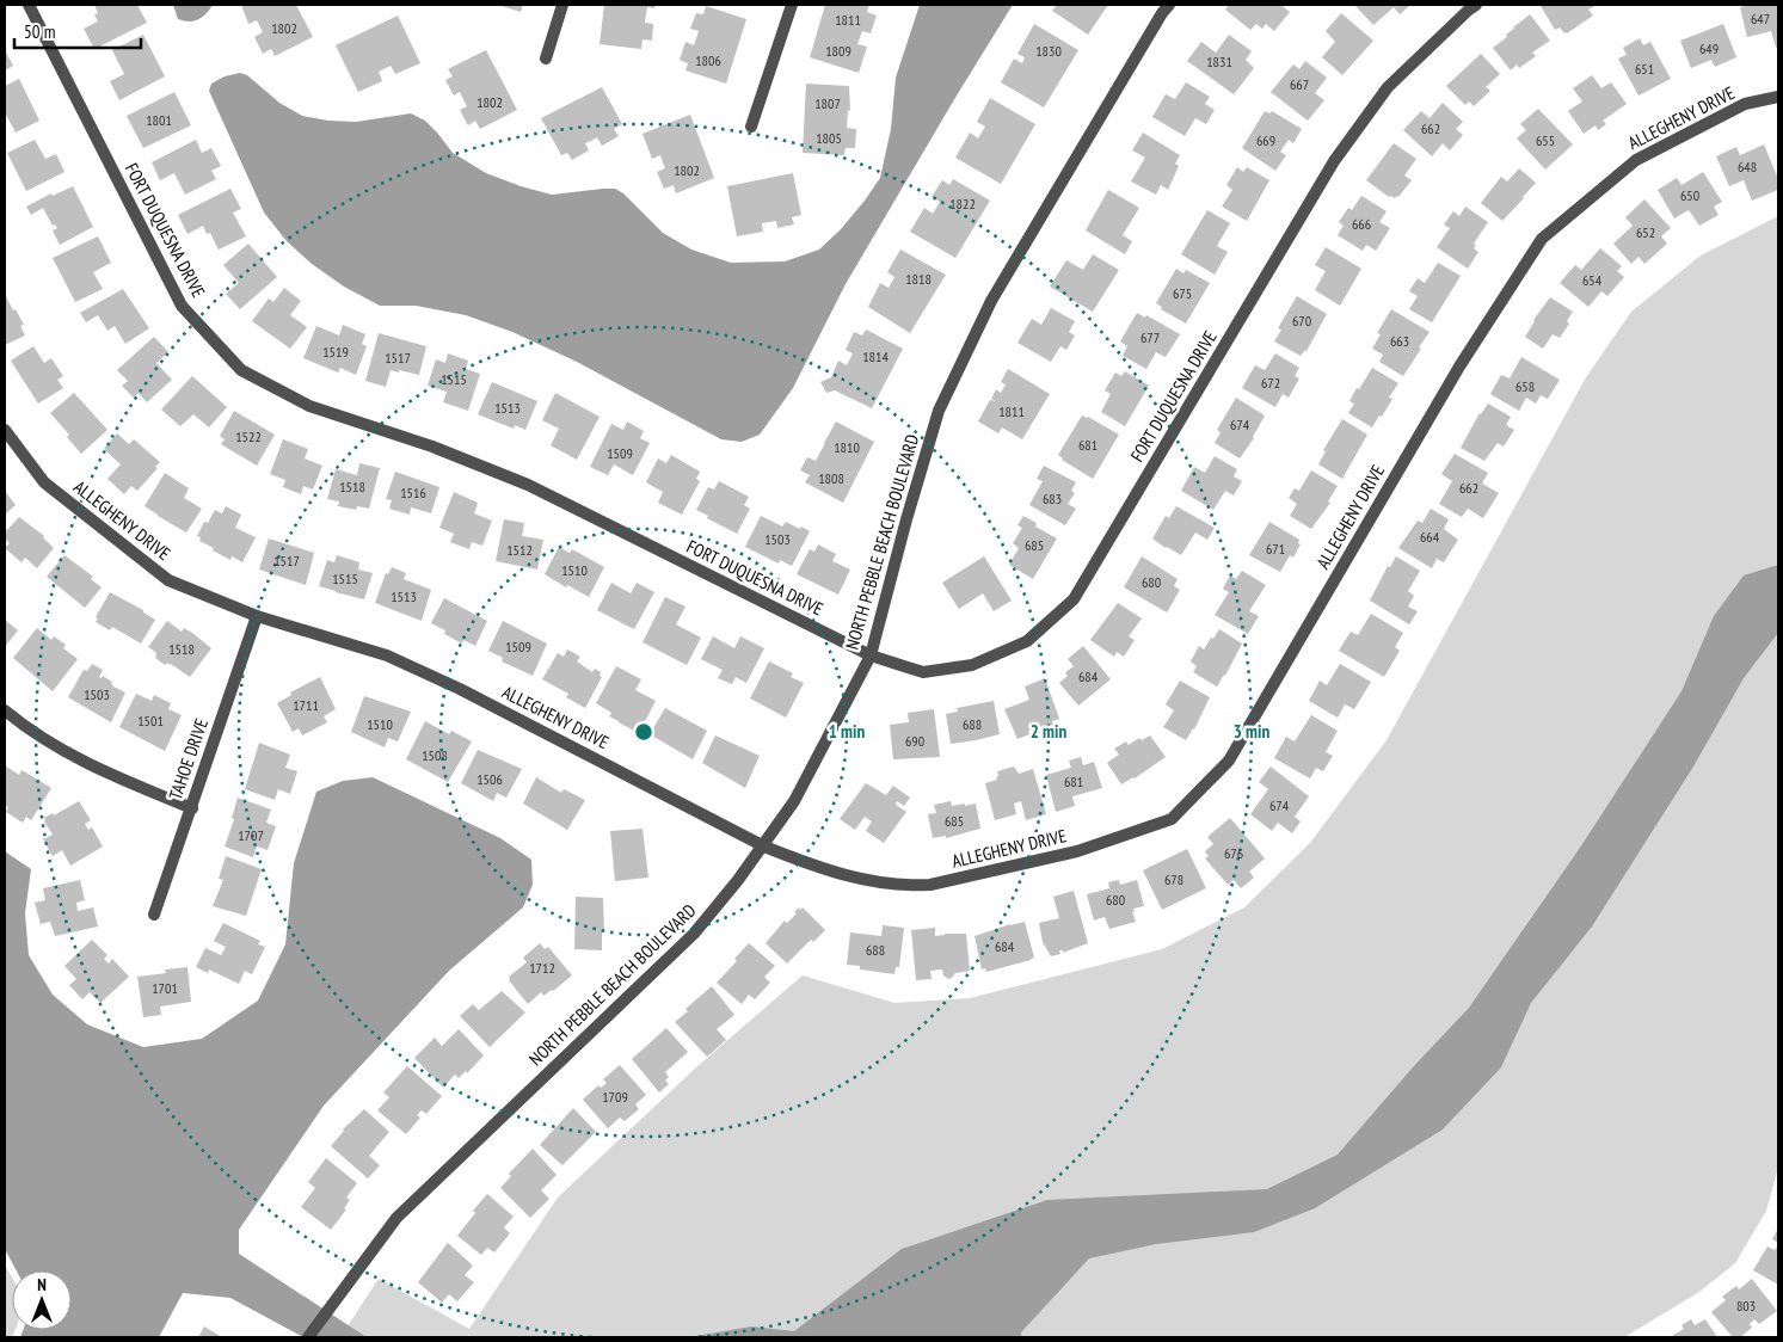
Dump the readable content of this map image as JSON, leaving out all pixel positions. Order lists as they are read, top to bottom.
{
  "streets": {
    "street": [
      "ALLEGHENY DRIVE",
      "FORT DUQUESNA DRIVE",
      "NORTH PEBBLE BEACH BOULEVARD",
      "TAHOE DRIVE"
    ]
  },
  "crossings": [
    ["ALLEGHENY DRIVE", "NORTH PEBBLE BEACH BOULEVARD"],
    ["ALLEGHENY DRIVE", "TAHOE DRIVE"],
    ["FORT DUQUESNA DRIVE", "NORTH PEBBLE BEACH BOULEVARD"]
  ],
  "house_numbers": [
    "647",
    "1811",
    "1802",
    "649",
    "1809",
    "1830",
    "1806",
    "1831",
    "651",
    "667",
    "1802",
    "1807",
    "1801",
    "662",
    "1805",
    "669",
    "655",
    "648",
    "1802",
    "650",
    "1822",
    "666",
    "652",
    "1818",
    "654",
    "675",
    "670",
    "677",
    "663",
    "1519",
    "1814",
    "1517",
    "1515",
    "672",
    "658",
    "1513",
    "1811",
    "674",
    "1522",
    "681",
    "1810",
    "1509",
    "1808",
    "1518",
    "662",
    "1516",
    "683",
    "664",
    "1503",
    "685",
    "671",
    "1512",
    "1517",
    "1510",
    "1515",
    "680",
    "1513",
    "1509",
    "1518",
    "684",
    "1503",
    "1711",
    "1501",
    "1510",
    "688",
    "690",
    "1508",
    "1506",
    "681",
    "674",
    "685",
    "1707",
    "676",
    "678",
    "680",
    "684",
    "688",
    "1712",
    "1701",
    "1709",
    "803"
  ],
  "scale_bar": "50 m",
  "north": "top",
  "rings": ["1 min", "2 min", "3 min"]
}
